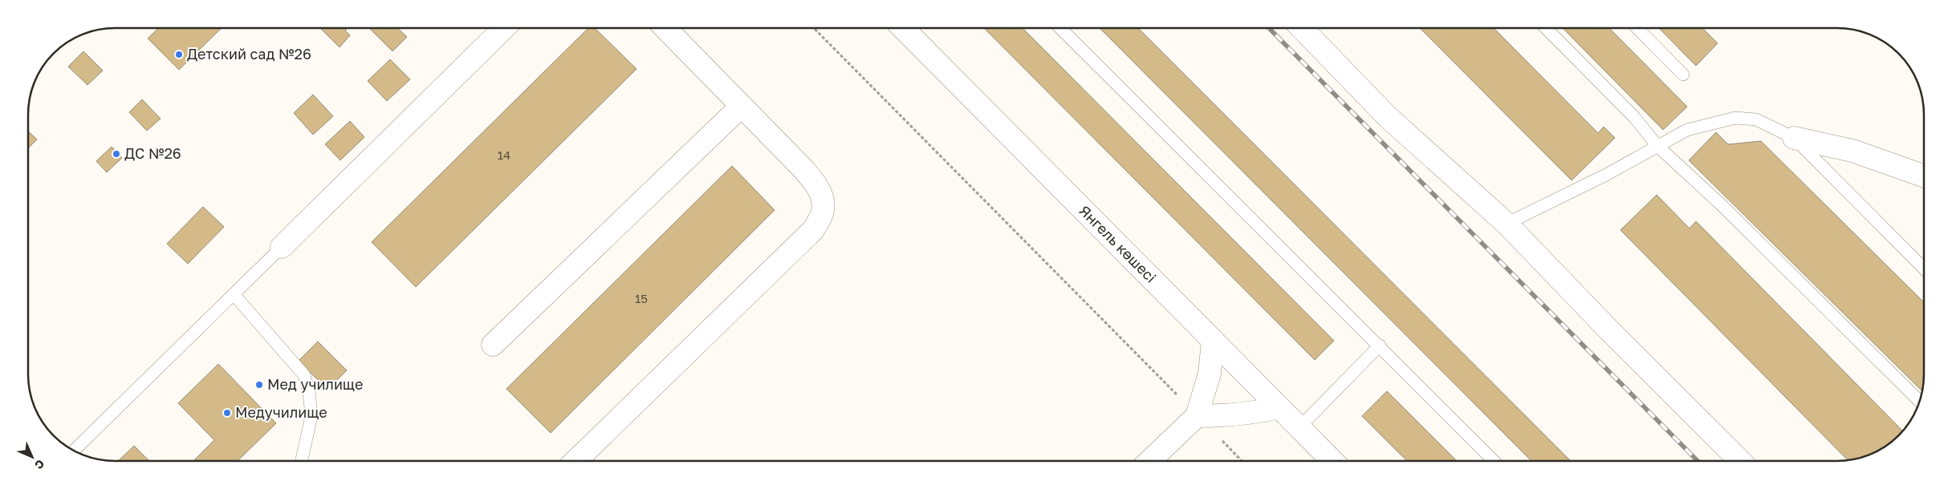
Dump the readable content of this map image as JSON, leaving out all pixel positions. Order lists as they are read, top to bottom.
{
  "streets": {
    "street": ["Янгель көшесі"]
  },
  "places": [
    "Детский сад №26",
    "ДС №26",
    "Мед училище",
    "Медучилище"
  ],
  "house_numbers": ["14", "15"],
  "north": "bottom right"
}
